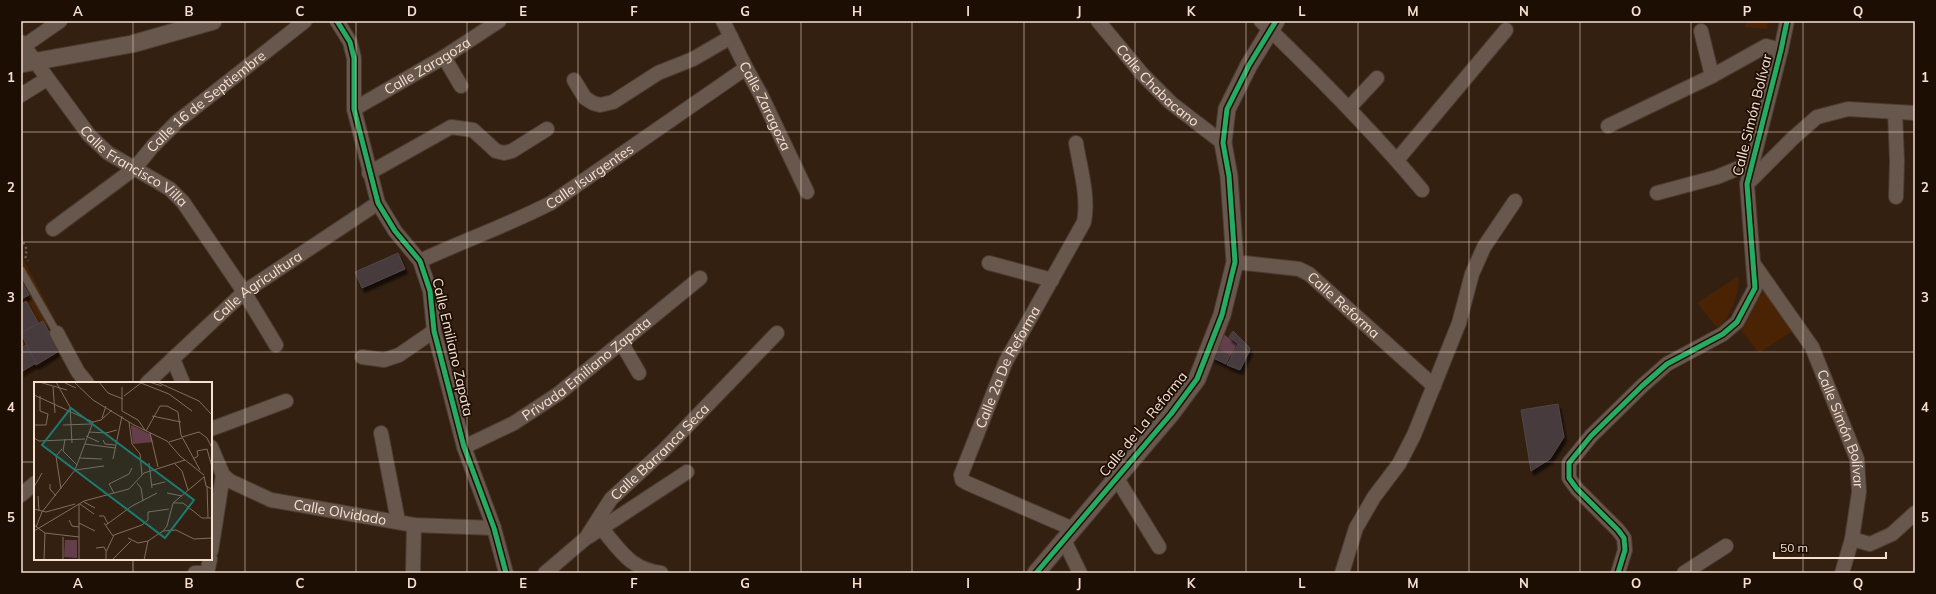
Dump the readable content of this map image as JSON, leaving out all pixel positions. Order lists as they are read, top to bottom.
{
  "streets": {
    "street": [
      "Calle Zaragoza",
      "Calle Chabacano",
      "Calle 16 de Septiembre",
      "Calle Simón Bolívar",
      "Calle Francisco Villa",
      "Calle Isurgentes",
      "Calle Agricultura",
      "Calle Reforma",
      "Calle Emiliano Zapata",
      "Calle 2a De Reforma",
      "Privada Emiliano Zapata",
      "Calle de La Reforma",
      "Calle Barranca Seca",
      "Calle Olvidado"
    ]
  },
  "crossings": [
    ["Calle Zaragoza", "Calle Isurgentes"],
    ["Calle Zaragoza", "Calle Emiliano Zapata"],
    ["Calle Chabacano", "Calle de La Reforma"],
    ["Calle 16 de Septiembre", "Calle Francisco Villa"],
    ["Calle Francisco Villa", "Calle Agricultura"],
    ["Calle Isurgentes", "Calle Emiliano Zapata"],
    ["Calle Agricultura", "Calle Emiliano Zapata"],
    ["Calle Reforma", "Calle de La Reforma"],
    ["Calle Emiliano Zapata", "Privada Emiliano Zapata"],
    ["Calle Emiliano Zapata", "Calle Olvidado"],
    ["Calle 2a De Reforma", "Calle de La Reforma"]
  ],
  "scale_bar": "50 m",
  "grid": {
    "columns": [
      "A",
      "B",
      "C",
      "D",
      "E",
      "F",
      "G",
      "H",
      "I",
      "J",
      "K",
      "L",
      "M",
      "N",
      "O",
      "P",
      "Q"
    ],
    "rows": [
      "1",
      "2",
      "3",
      "4",
      "5"
    ]
  }
}
